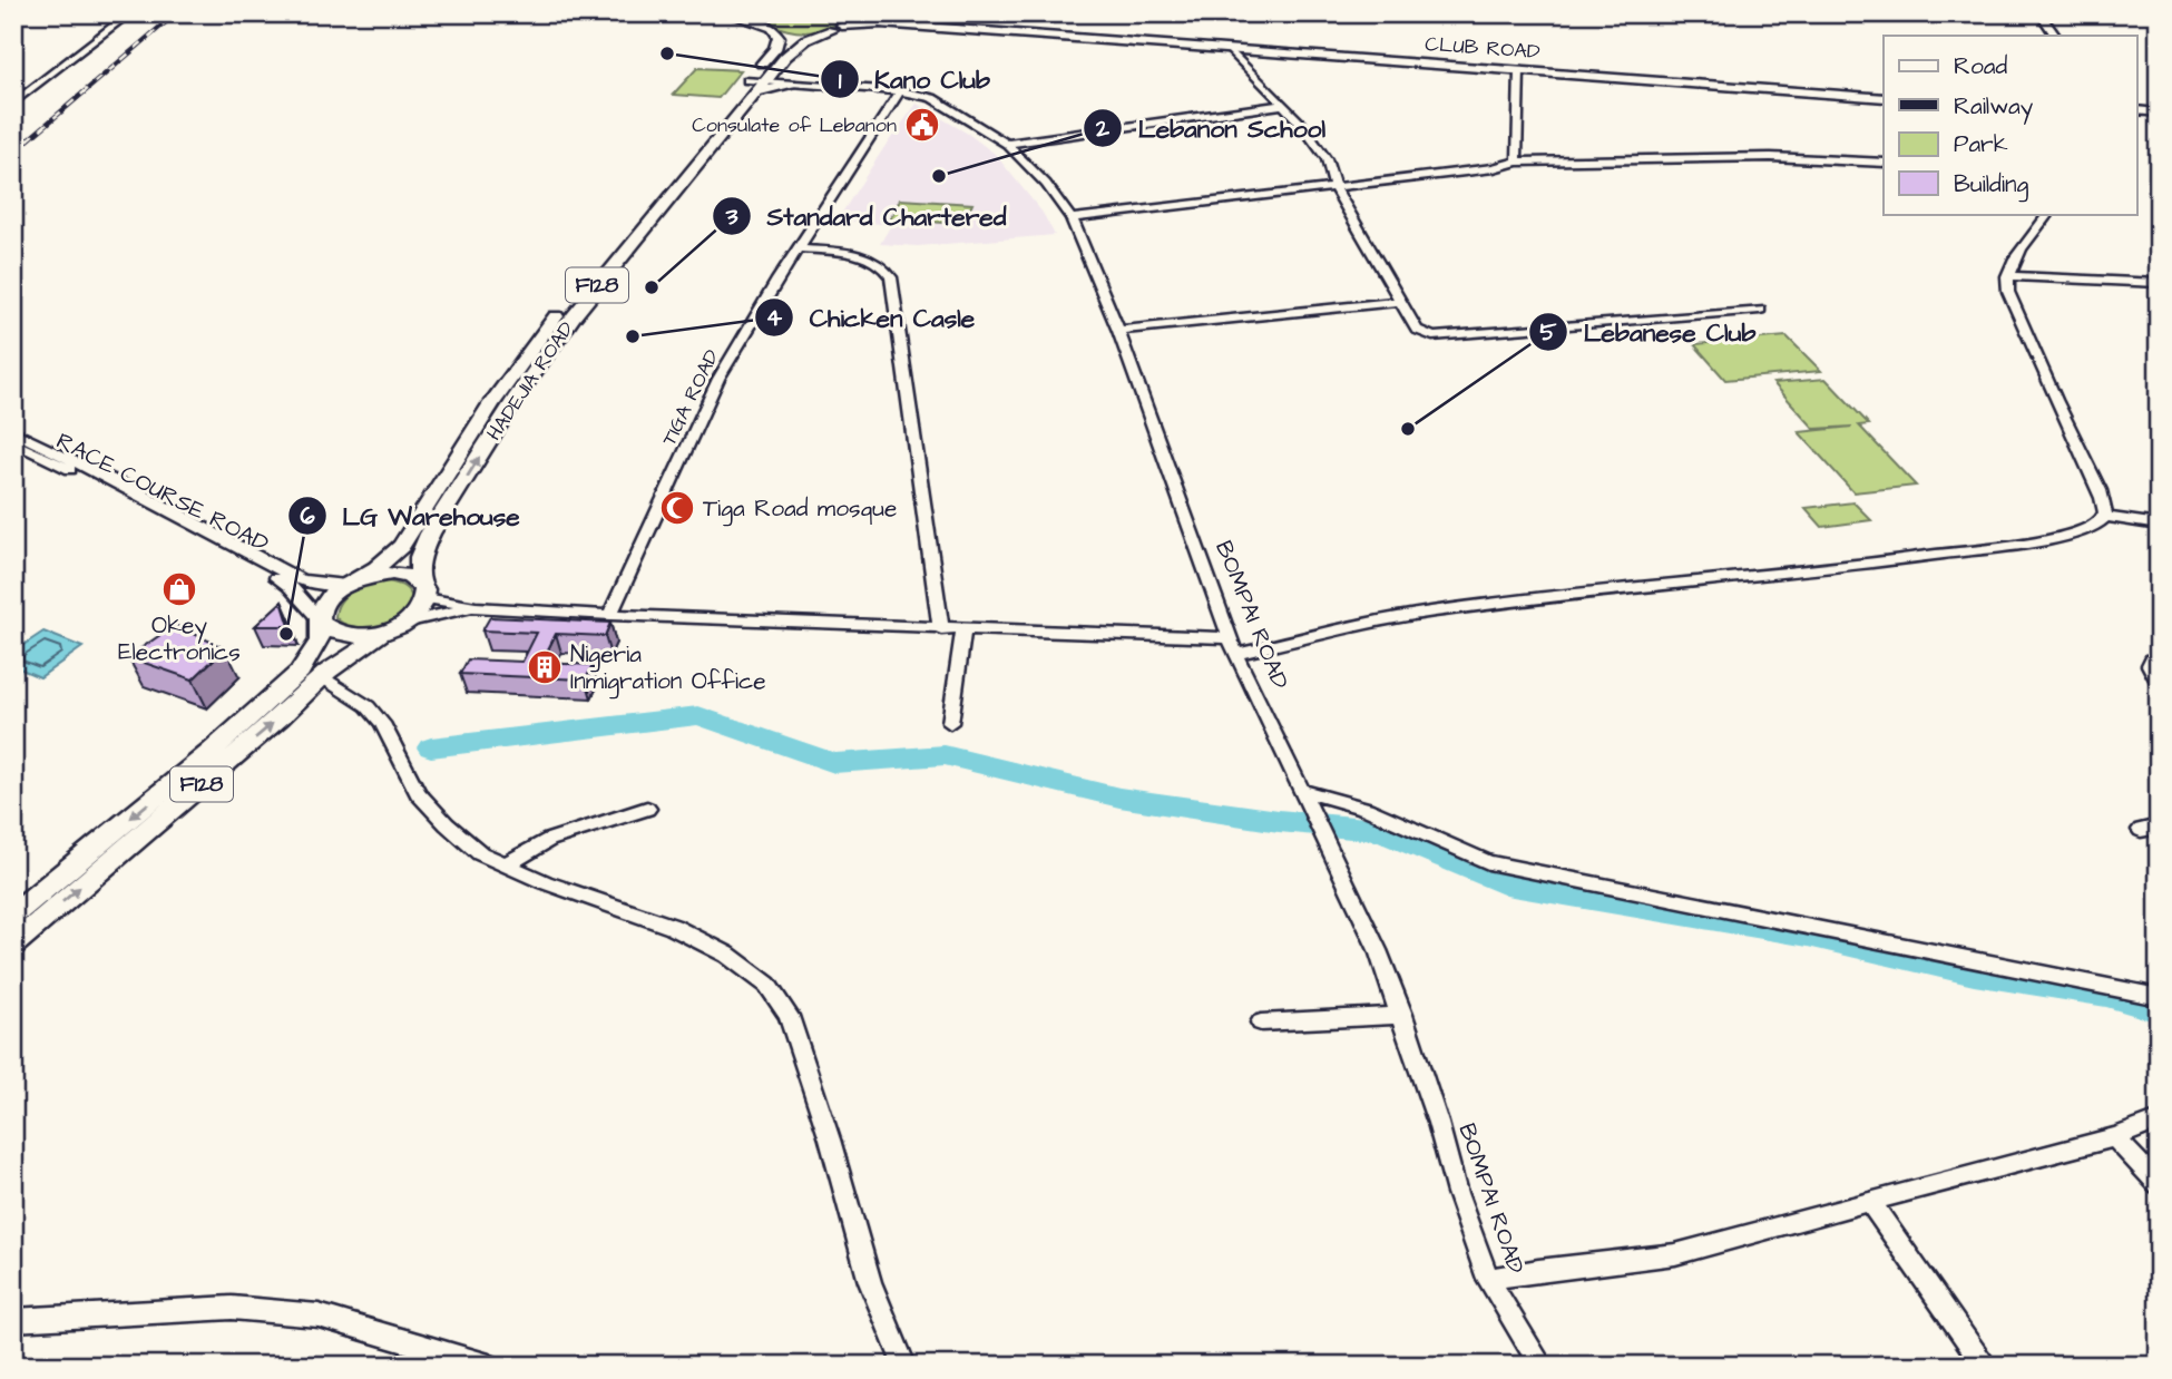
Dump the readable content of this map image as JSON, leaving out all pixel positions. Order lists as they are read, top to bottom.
{
  "streets": {
    "main road": ["CLUB ROAD", "F128", "HADEJIA ROAD"],
    "street": ["TIGA ROAD", "RACE COURSE ROAD", "BOMPAI ROAD"]
  },
  "crossings": [
    ["CLUB ROAD", "HADEJIA ROAD"],
    ["F128", "HADEJIA ROAD"],
    ["F128", "RACE COURSE ROAD"],
    ["HADEJIA ROAD", "RACE COURSE ROAD"],
    ["TIGA ROAD", "BOMPAI ROAD"]
  ],
  "places": {
    "other": [
      "Kano Club",
      "Lebanon School",
      "Standard Chartered",
      "Chicken Casle",
      "Lebanese Club",
      "LG Warehouse"
    ],
    "public building": ["Consulate of Lebanon"],
    "mosque": ["Tiga Road mosque"],
    "shop": ["Okey Electronics"],
    "building": ["Nigeria Inmigration Office"]
  },
  "legend": [
    "Road",
    "Railway",
    "Park",
    "Building"
  ]
}
